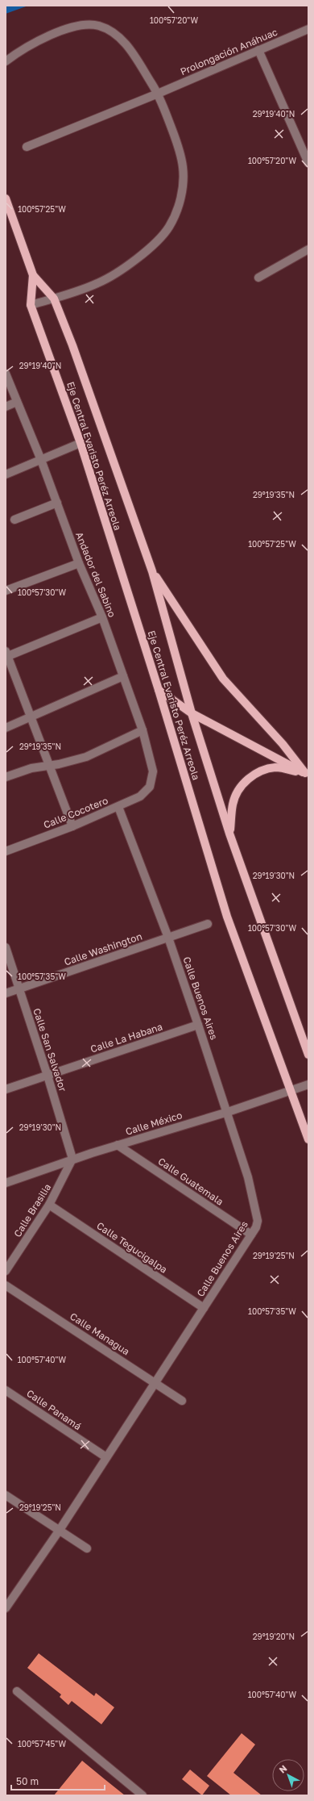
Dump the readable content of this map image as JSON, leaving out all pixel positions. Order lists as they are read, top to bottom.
{
  "streets": {
    "main road": ["Eje Central Evaristo Peréz Arreola"],
    "street": [
      "Prolongación Anáhuac",
      "Andador del Sabino",
      "Calle Cocotero",
      "Calle Washington",
      "Calle Buenos Aires",
      "Calle La Habana",
      "Calle San Salvador",
      "Calle México",
      "Calle Guatemala",
      "Calle Brasilia",
      "Calle Tegucigalpa",
      "Calle Managua",
      "Calle Panamá"
    ]
  },
  "crossings": [
    ["Eje Central Evaristo Peréz Arreola", "Calle México"],
    ["Andador del Sabino", "Calle Cocotero"],
    ["Calle Cocotero", "Calle Buenos Aires"],
    ["Calle Washington", "Calle Buenos Aires"],
    ["Calle Washington", "Calle San Salvador"],
    ["Calle Buenos Aires", "Calle La Habana"],
    ["Calle Buenos Aires", "Calle México"],
    ["Calle Buenos Aires", "Calle Guatemala"],
    ["Calle Buenos Aires", "Calle Tegucigalpa"],
    ["Calle Buenos Aires", "Calle Managua"],
    ["Calle Buenos Aires", "Calle Panamá"],
    ["Calle La Habana", "Calle San Salvador"],
    ["Calle San Salvador", "Calle México"],
    ["Calle San Salvador", "Calle Brasilia"],
    ["Calle México", "Calle Guatemala"],
    ["Calle México", "Calle Brasilia"],
    ["Calle Brasilia", "Calle Tegucigalpa"]
  ],
  "scale_bar": "50 m",
  "north": "top left",
  "coordinates": [
    "100°57'20\"W",
    "29°19'40\"N",
    "100°57'25\"W",
    "29°19'35\"N",
    "100°57'30\"W",
    "29°19'30\"N",
    "100°57'35\"W",
    "29°19'25\"N",
    "100°57'40\"W",
    "29°19'20\"N",
    "100°57'45\"W"
  ]
}
